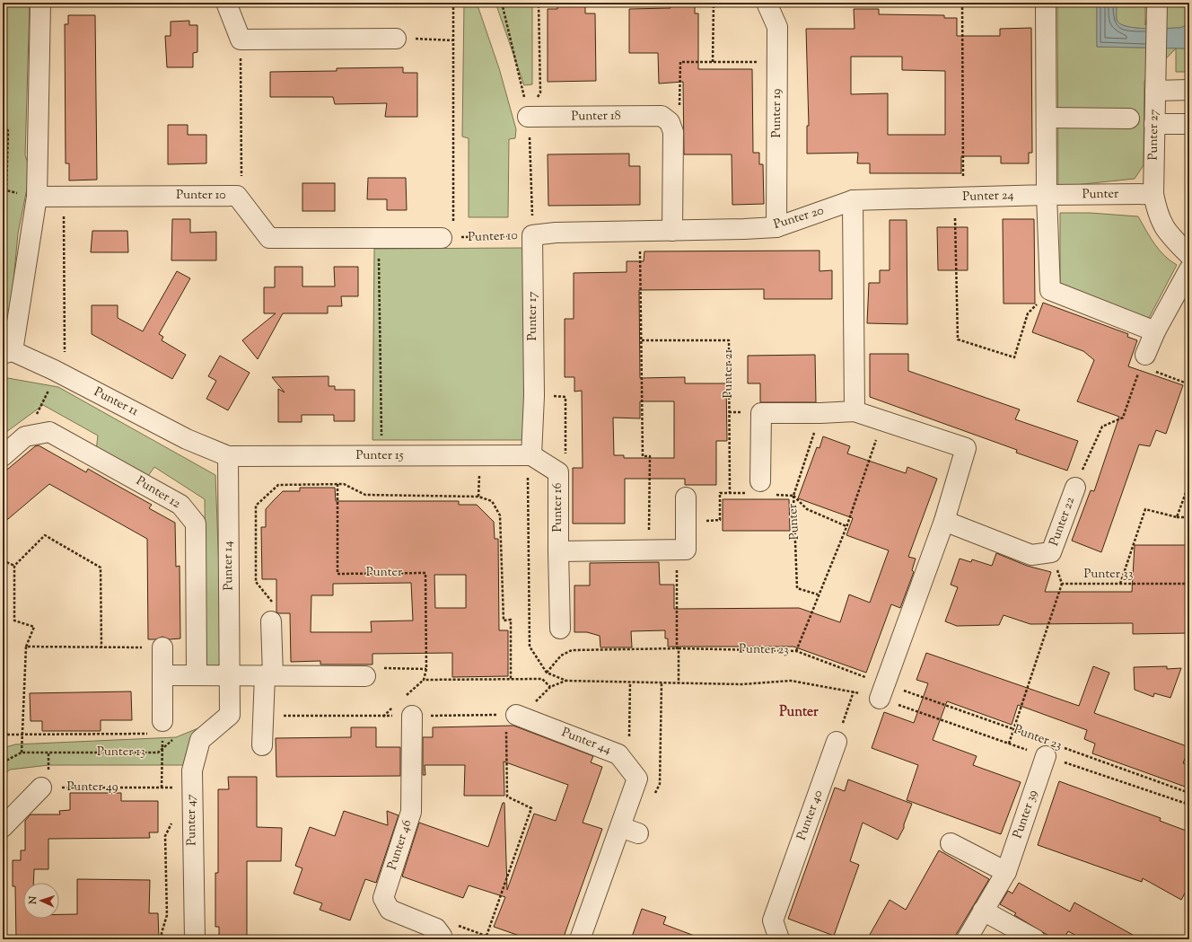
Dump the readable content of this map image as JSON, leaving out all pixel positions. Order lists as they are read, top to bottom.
{
  "streets": {
    "street": [
      "Punter 19",
      "Punter 18",
      "Punter 27",
      "Punter",
      "Punter 10",
      "Punter 24",
      "Punter 20",
      "Punter 17",
      "Punter 11",
      "Punter 15",
      "Punter 12",
      "Punter 16",
      "Punter 22",
      "Punter 14",
      "Punter 44",
      "Punter 39",
      "Punter 40",
      "Punter 47",
      "Punter 46"
    ],
    "path": [
      "Punter 21",
      "Punter 33",
      "Punter 23",
      "Punter 13",
      "Punter 49"
    ]
  },
  "crossings": [
    ["Punter 19", "Punter 20"],
    ["Punter 27", "Punter"],
    ["Punter", "Punter 24"],
    ["Punter 10", "Punter 20"],
    ["Punter 10", "Punter 17"],
    ["Punter 24", "Punter 20"],
    ["Punter 20", "Punter 17"],
    ["Punter 17", "Punter 15"],
    ["Punter 17", "Punter 16"],
    ["Punter 11", "Punter 15"],
    ["Punter 11", "Punter 14"],
    ["Punter 15", "Punter 16"],
    ["Punter 15", "Punter 14"],
    ["Punter 14", "Punter 47"]
  ],
  "districts": ["Punter"],
  "north": "left"
}
